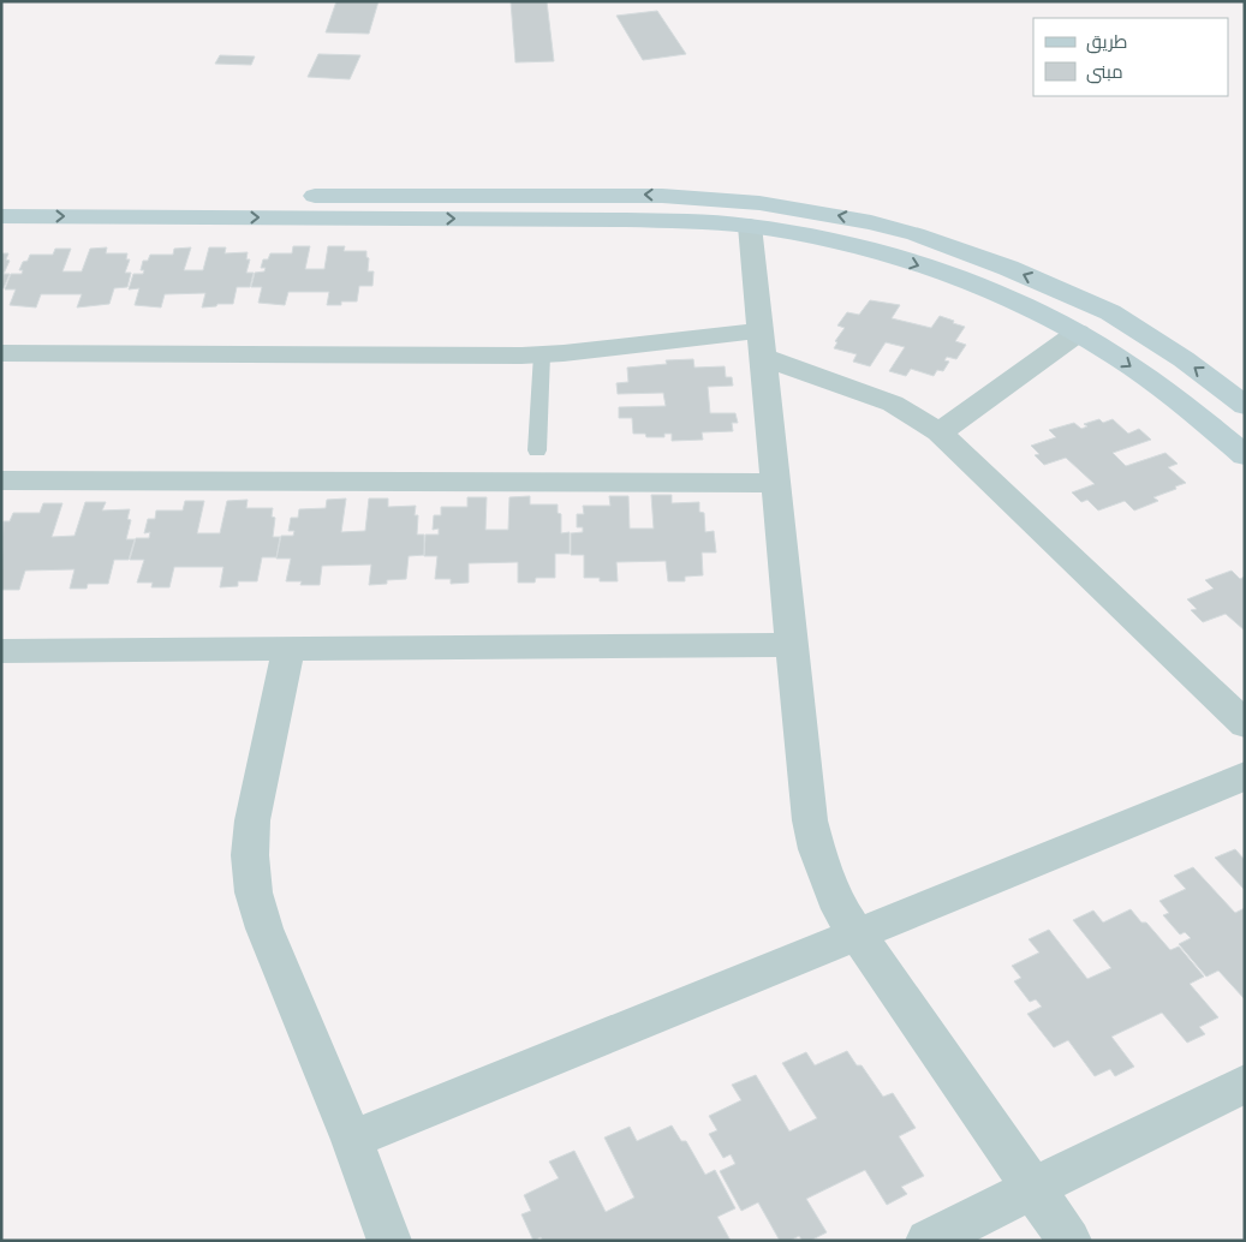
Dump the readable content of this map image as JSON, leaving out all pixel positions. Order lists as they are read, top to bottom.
{
  "legend": ["طريق", "مبنى"]
}
